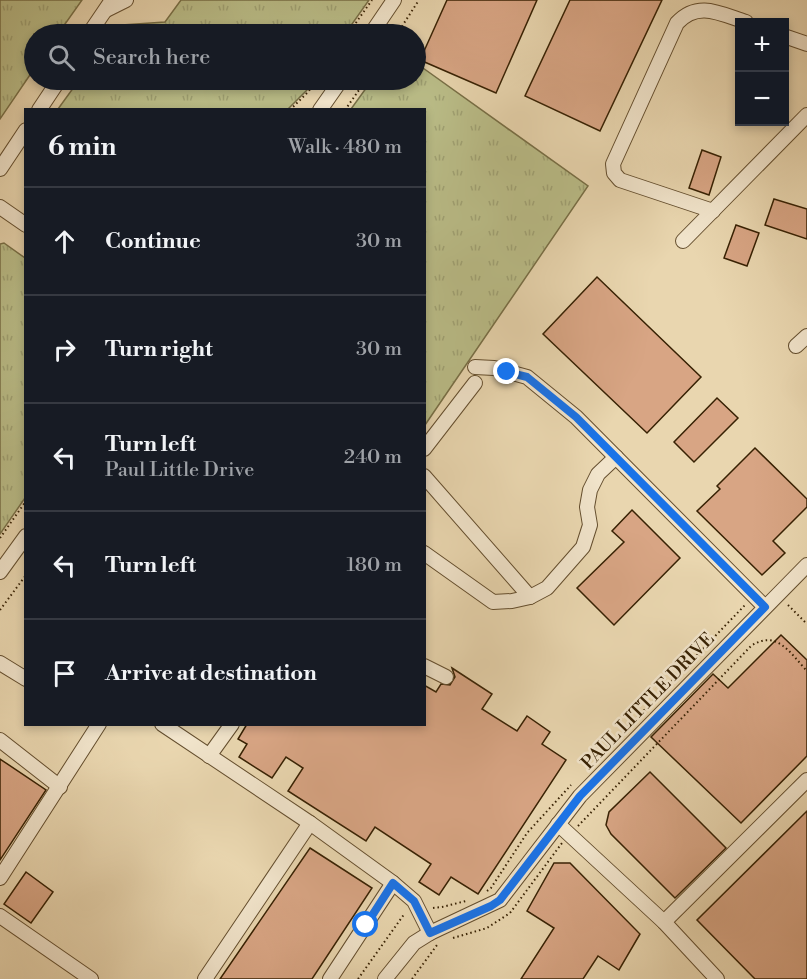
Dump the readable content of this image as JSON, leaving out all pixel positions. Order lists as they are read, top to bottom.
{
  "streets": {
    "street": ["PAUL LITTLE DRIVE"]
  },
  "page": {
    "map_buttons": ["+", "−"],
    "search": "Search here",
    "heading": ["6 min", "Walk · 480 m"],
    "list": [
      ["Continue", "30 m"],
      ["Turn right", "30 m"],
      ["Turn left", "Paul Little Drive", "240 m"],
      ["Turn left", "180 m"],
      "Arrive at destination"
    ]
  }
}
